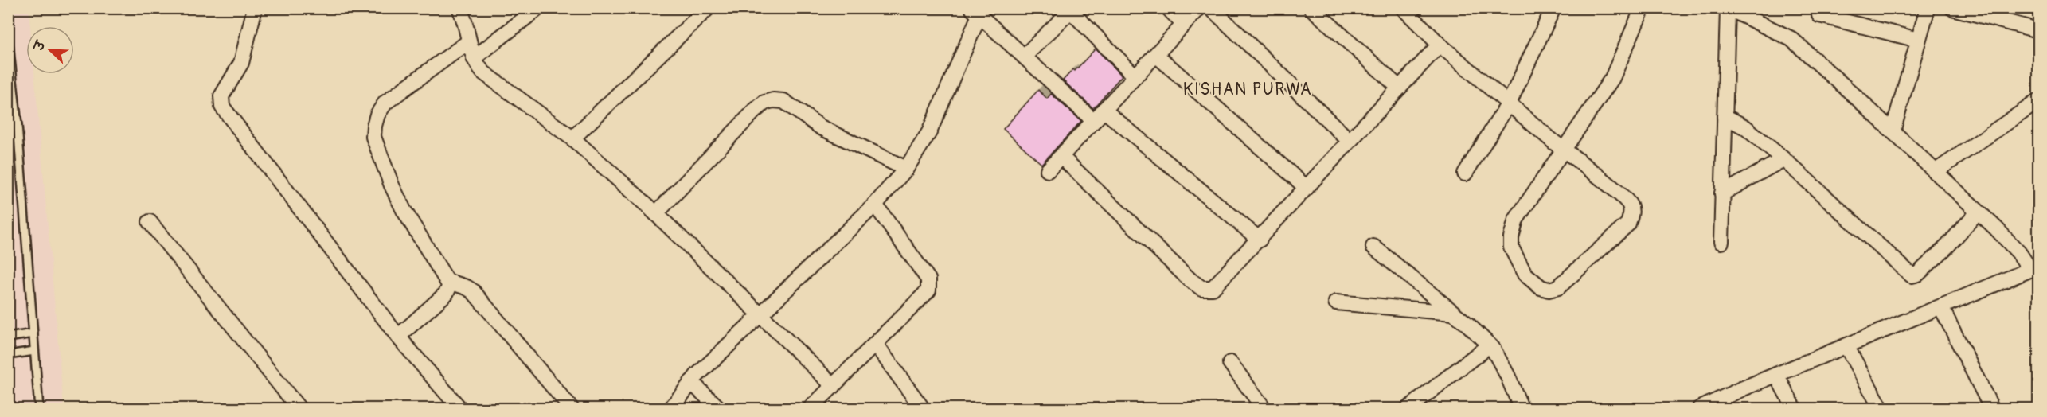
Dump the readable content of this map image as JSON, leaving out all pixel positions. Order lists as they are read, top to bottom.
{
  "districts": ["KISHAN PURWA"],
  "north": "top left"
}
